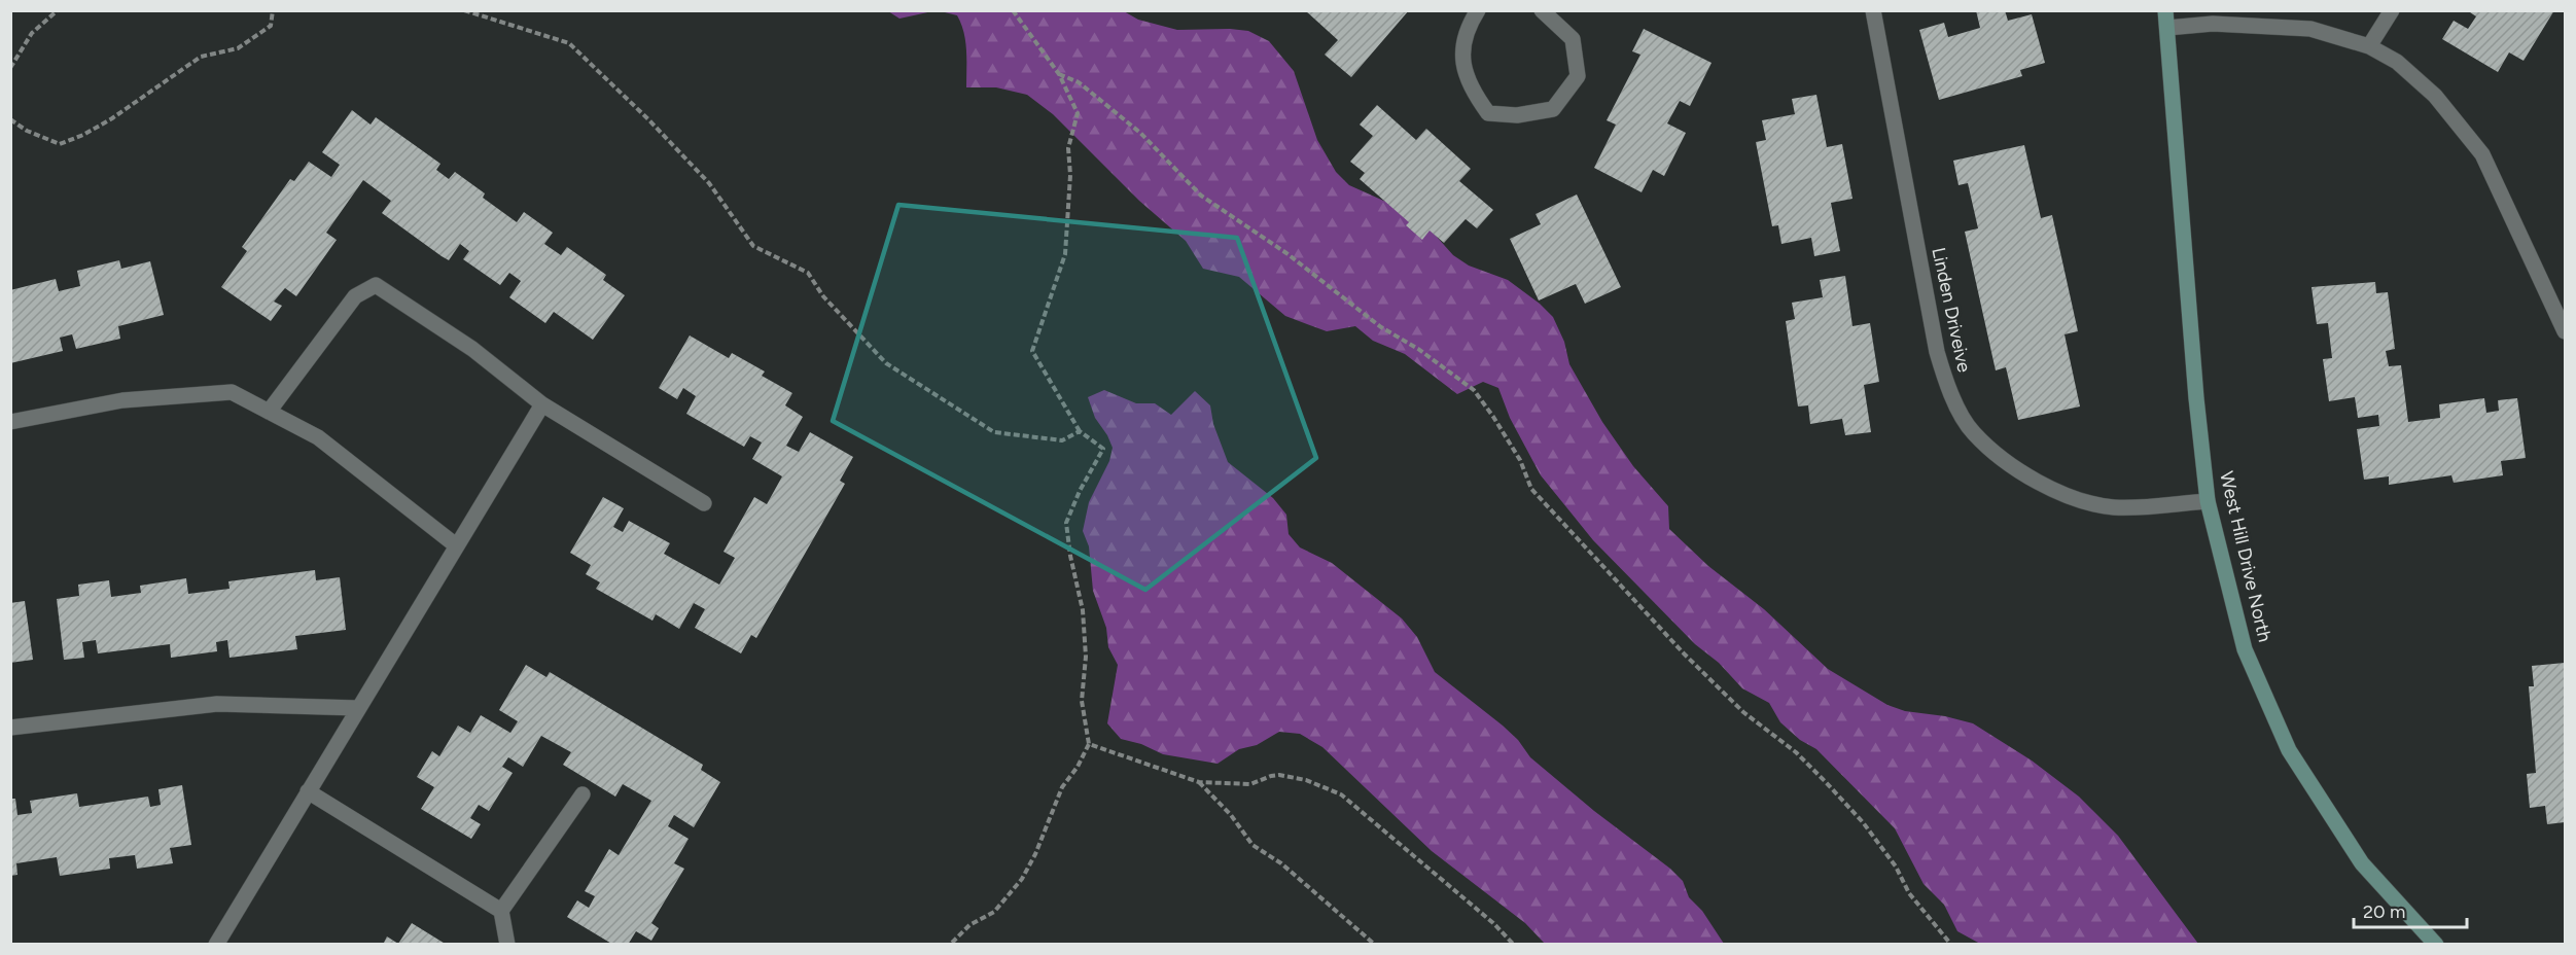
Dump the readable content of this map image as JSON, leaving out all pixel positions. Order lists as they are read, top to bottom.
{
  "streets": {
    "street": ["Linden Driveive", "West Hill Drive North"]
  },
  "crossings": [
    ["Linden Driveive", "West Hill Drive North"]
  ],
  "scale_bar": "20 m"
}
